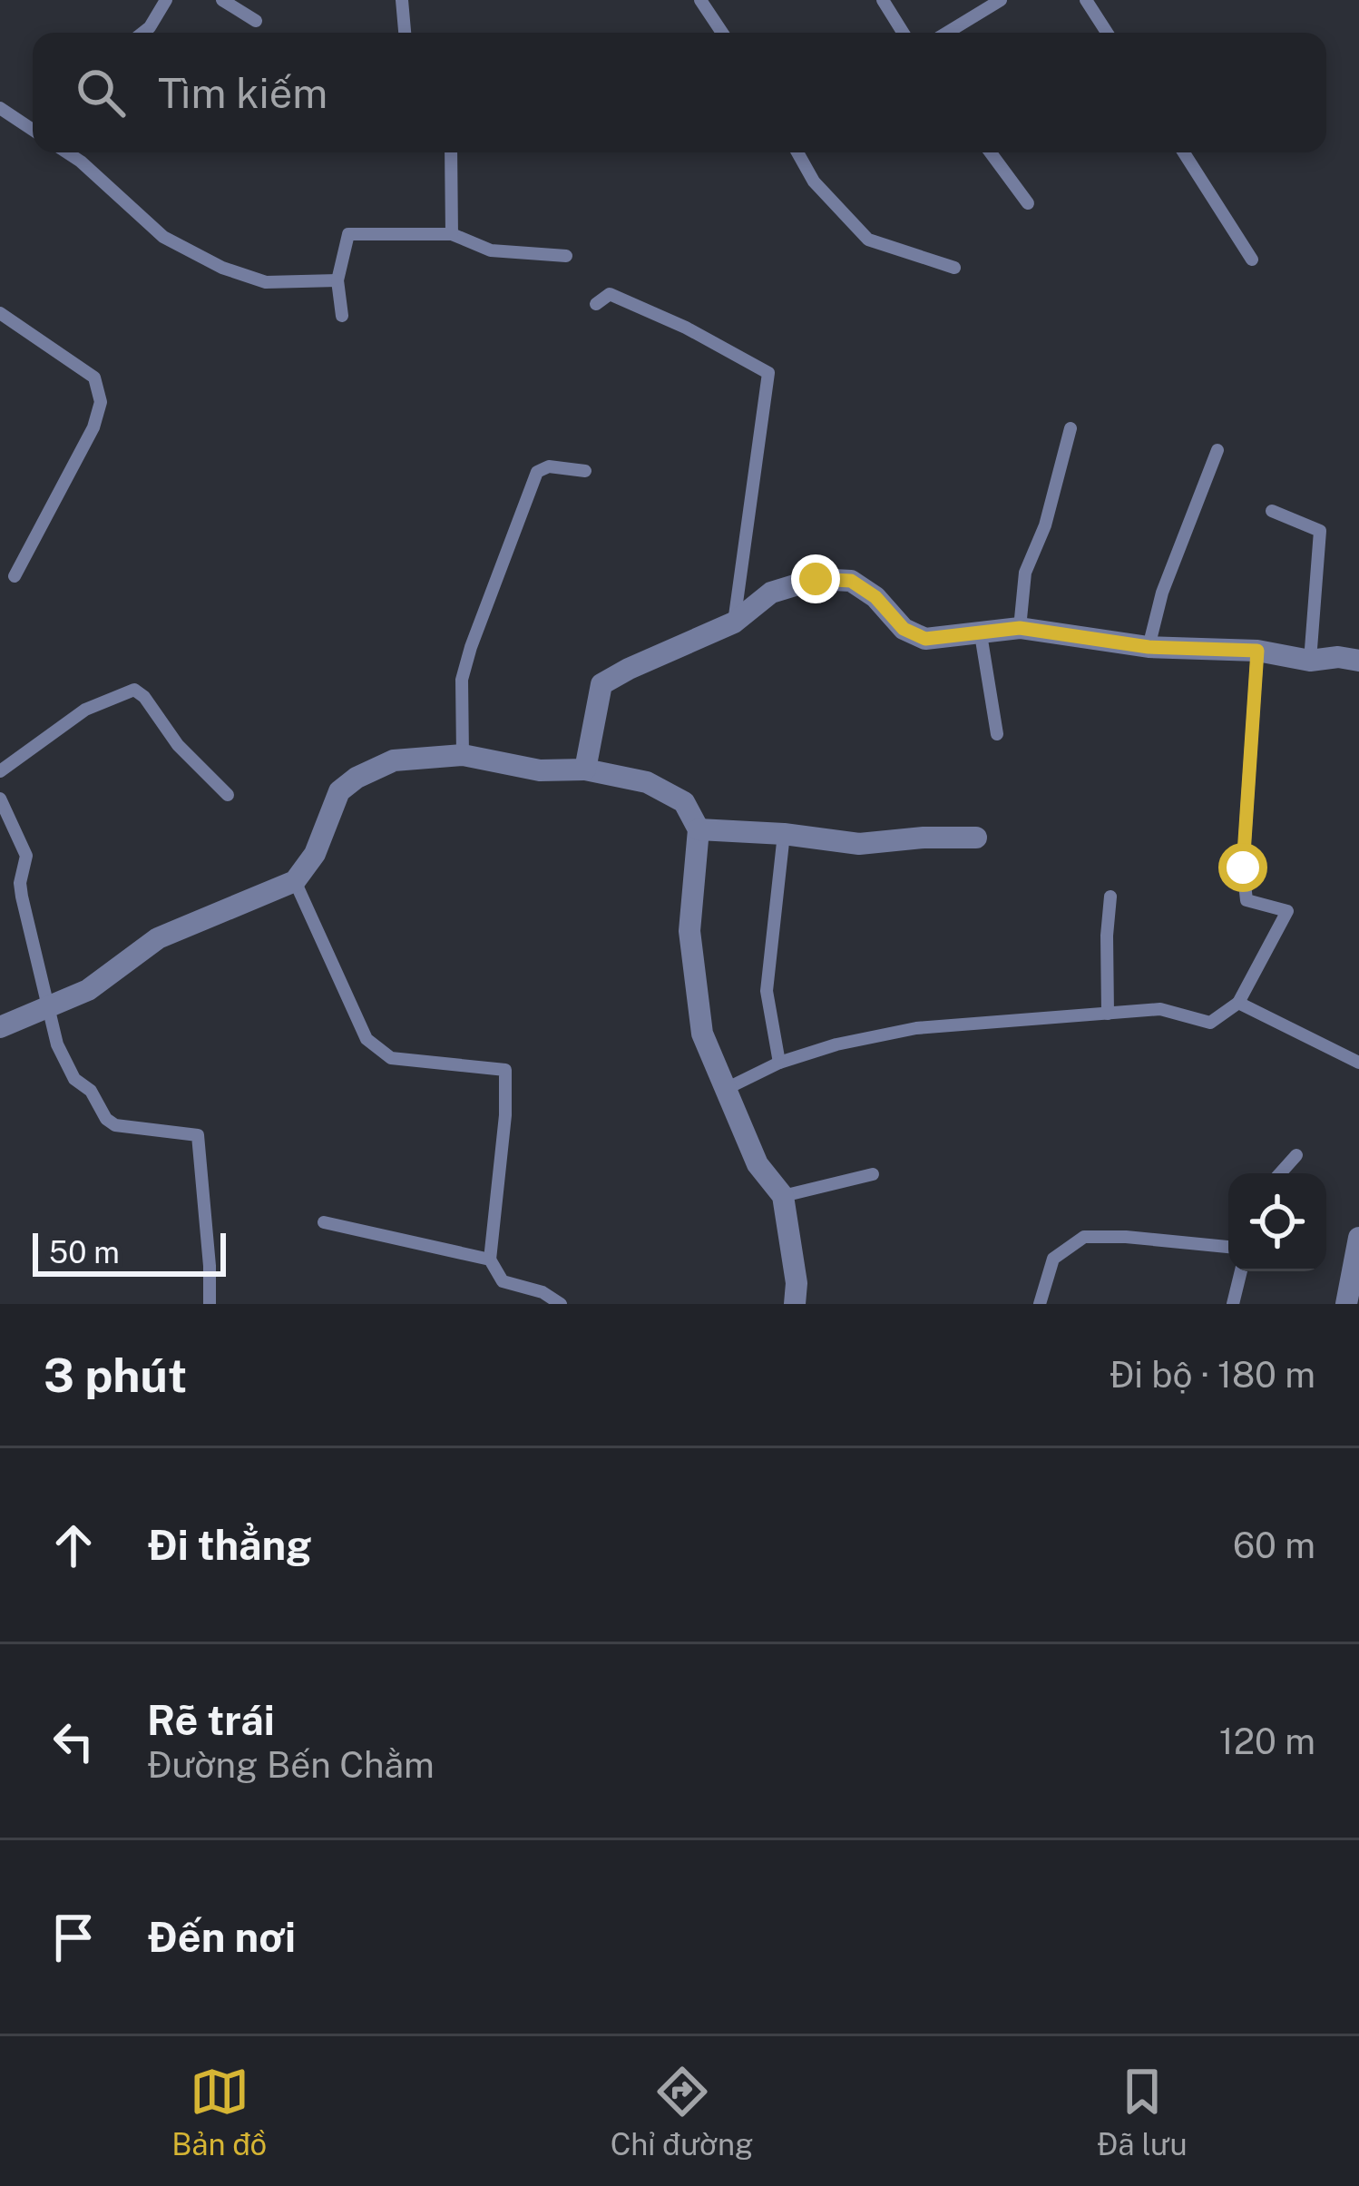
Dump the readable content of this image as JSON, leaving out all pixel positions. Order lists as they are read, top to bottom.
{
  "scale_bar": "50 m",
  "page": {
    "search": "Tìm kiếm",
    "scale": "50 m",
    "heading": ["3 phút", "Đi bộ · 180 m"],
    "list": [
      ["Đi thẳng", "60 m"],
      ["Rẽ trái", "Đường Bến Chằm", "120 m"],
      "Đến nơi"
    ],
    "nav": ["Bản đồ", "Chỉ đường", "Đã lưu"]
  }
}
